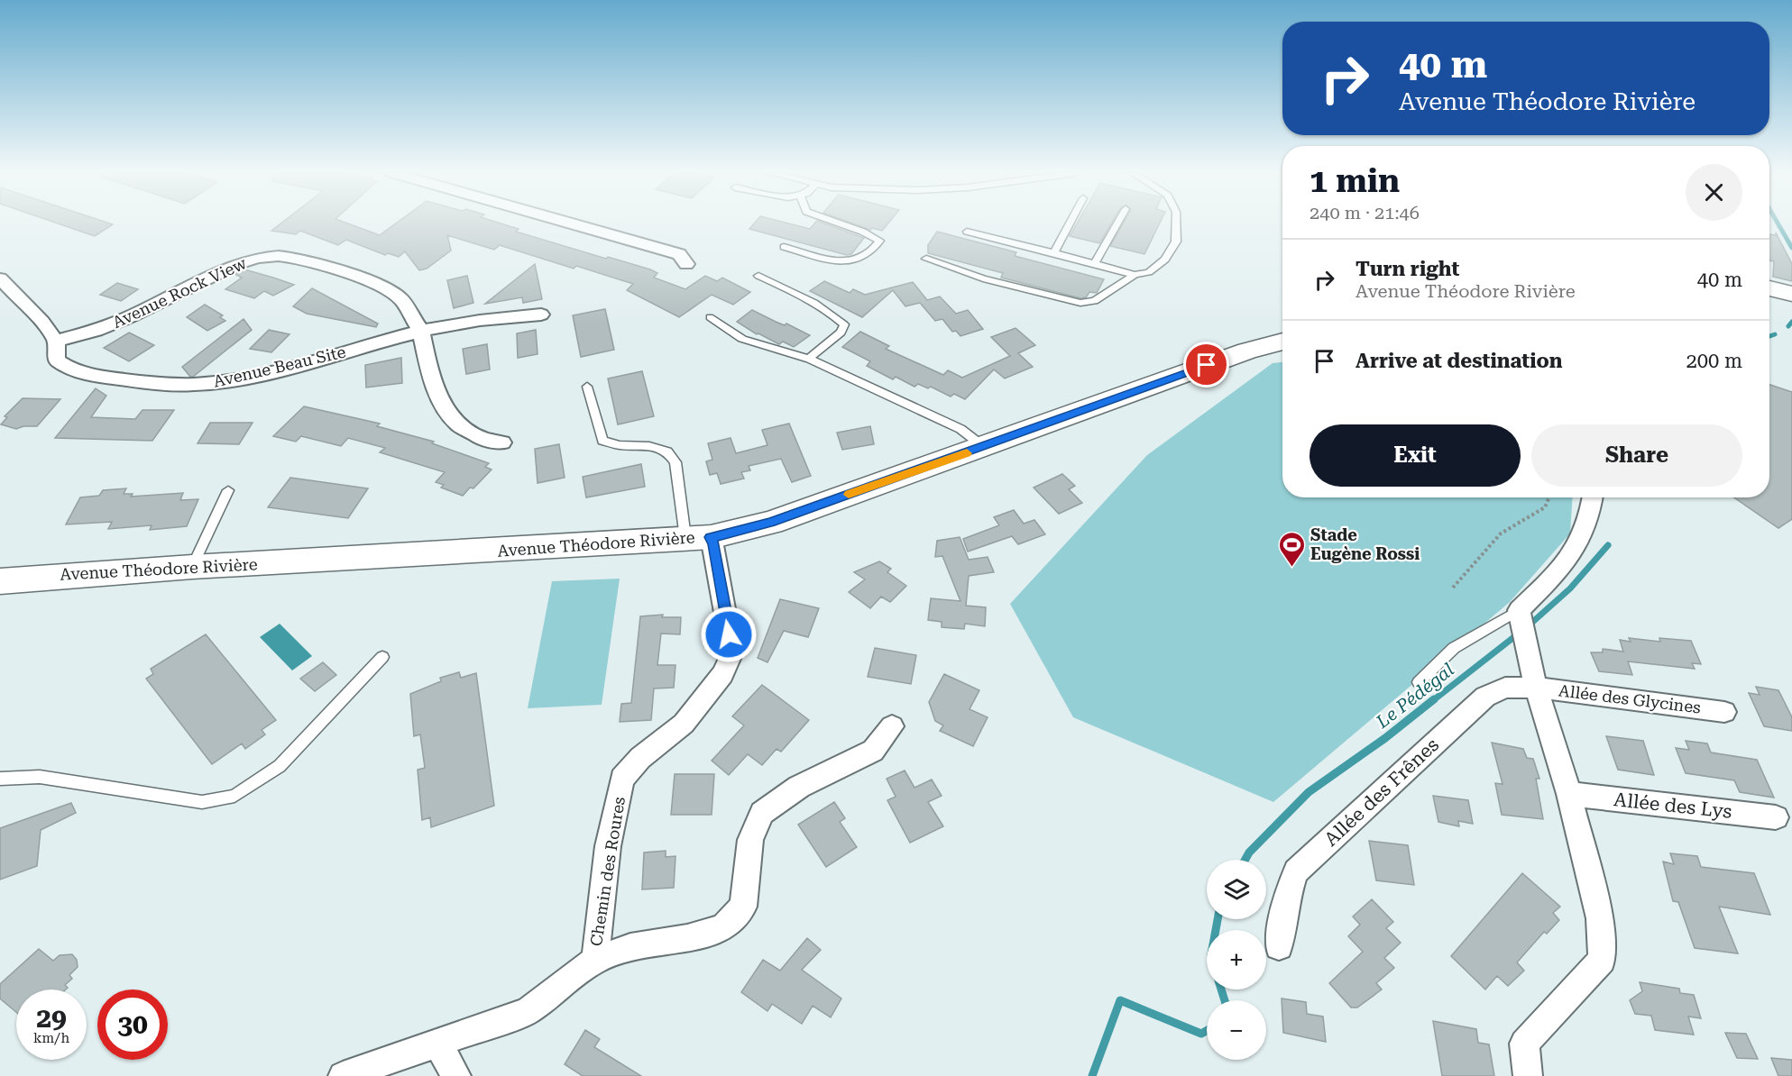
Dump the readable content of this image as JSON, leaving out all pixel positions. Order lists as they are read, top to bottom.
{
  "streets": {
    "main road": ["Avenue Théodore Rivière"],
    "street": [
      "Avenue Rock View",
      "Avenue Beau Site",
      "Allée des Glycines",
      "Allée des Frênes",
      "Allée des Lys",
      "Chemin des Roures"
    ]
  },
  "crossings": [
    ["Avenue Rock View", "Avenue Beau Site"],
    ["Avenue Théodore Rivière", "Chemin des Roures"],
    ["Allée des Glycines", "Allée des Frênes"]
  ],
  "water": ["Le Pédégal"],
  "places": {
    "sports": ["Stade Eugène Rossi"]
  },
  "page": {
    "turn": ["40 m", "Avenue Théodore Rivière"],
    "heading": ["1 min", "240 m · 21:46"],
    "list": [
      {
        "name": "Turn right",
        "note": "Avenue Théodore Rivière",
        "value": "40 m"
      },
      {
        "name": "Arrive at destination",
        "value": "200 m"
      }
    ],
    "buttons": ["Exit", "Share"],
    "map_buttons": ["+", "−"],
    "speed": "29 km/h",
    "limit": "30"
  }
}
